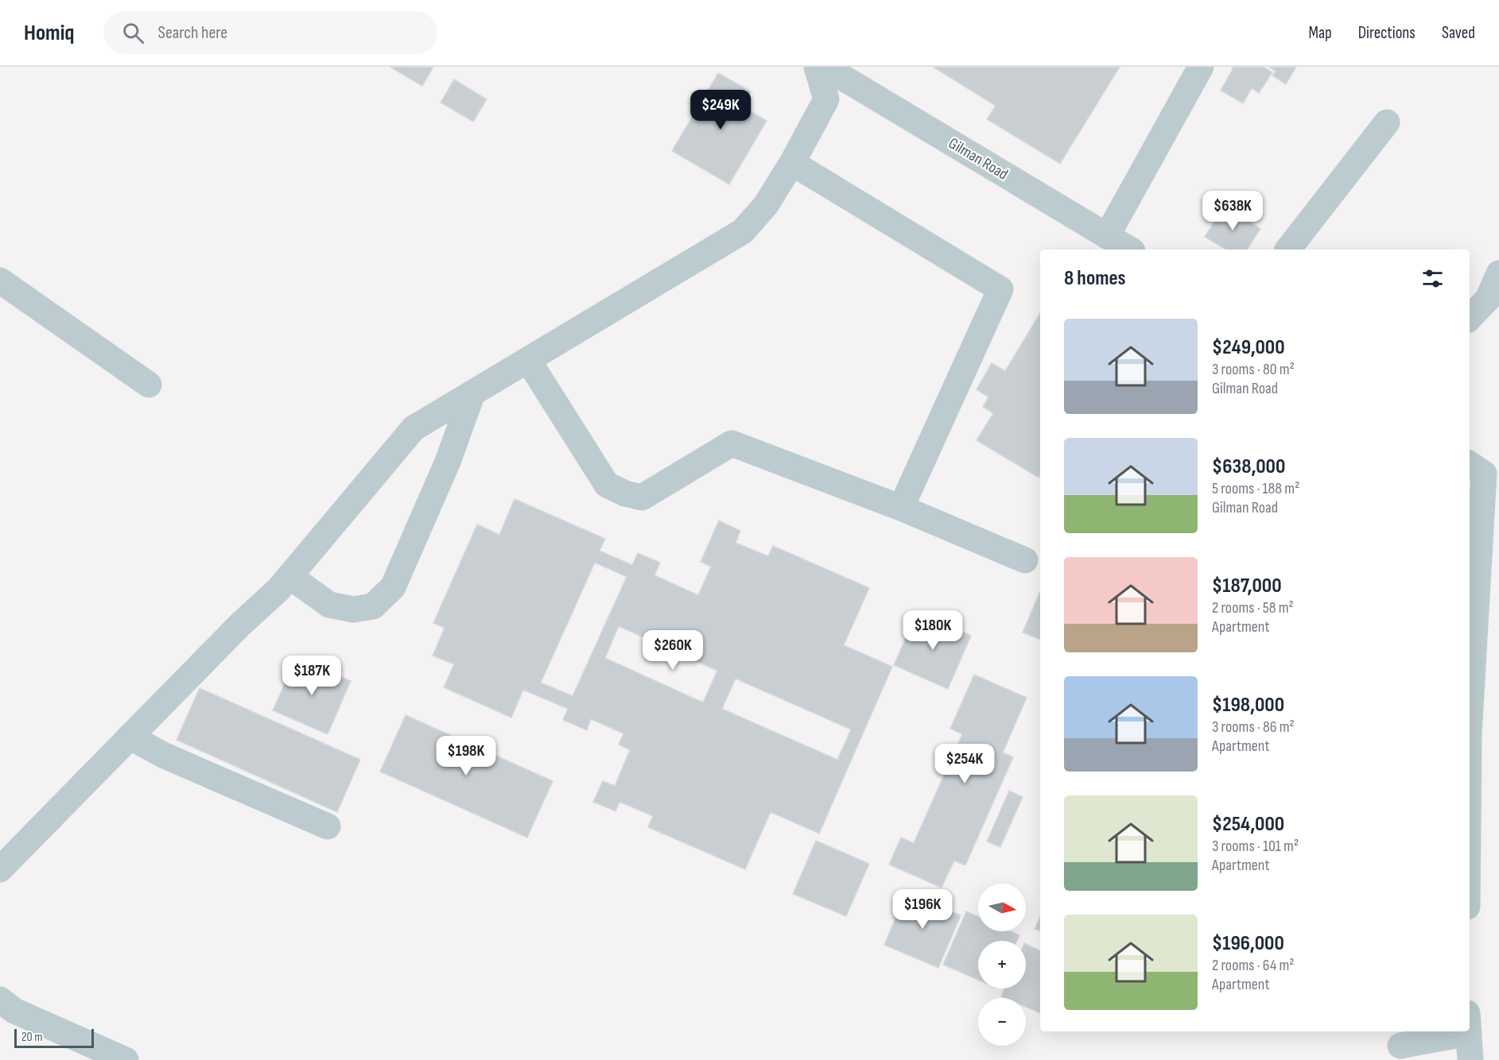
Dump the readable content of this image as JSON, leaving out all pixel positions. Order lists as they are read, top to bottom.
{
  "streets": {
    "street": ["Gilman Road"]
  },
  "scale_bar": "20 m",
  "north": "right",
  "page": {
    "header": "Homiq",
    "search": "Search here",
    "nav": ["Map", "Directions", "Saved"],
    "price": [
      "$249K",
      "$638K",
      "$180K",
      "$260K",
      "$187K",
      "$198K",
      "$254K",
      "$196K"
    ],
    "heading": "8 homes",
    "list": [
      {
        "name": "$249,000",
        "note": "3 rooms · 80 m² · Gilman Road"
      },
      {
        "name": "$638,000",
        "note": "5 rooms · 188 m² · Gilman Road"
      },
      {
        "name": "$187,000",
        "note": "2 rooms · 58 m² · Apartment"
      },
      {
        "name": "$198,000",
        "note": "3 rooms · 86 m² · Apartment"
      },
      {
        "name": "$254,000",
        "note": "3 rooms · 101 m² · Apartment"
      },
      {
        "name": "$196,000",
        "note": "2 rooms · 64 m² · Apartment"
      }
    ],
    "map_buttons": ["+", "−"],
    "scale": "20 m"
  }
}
